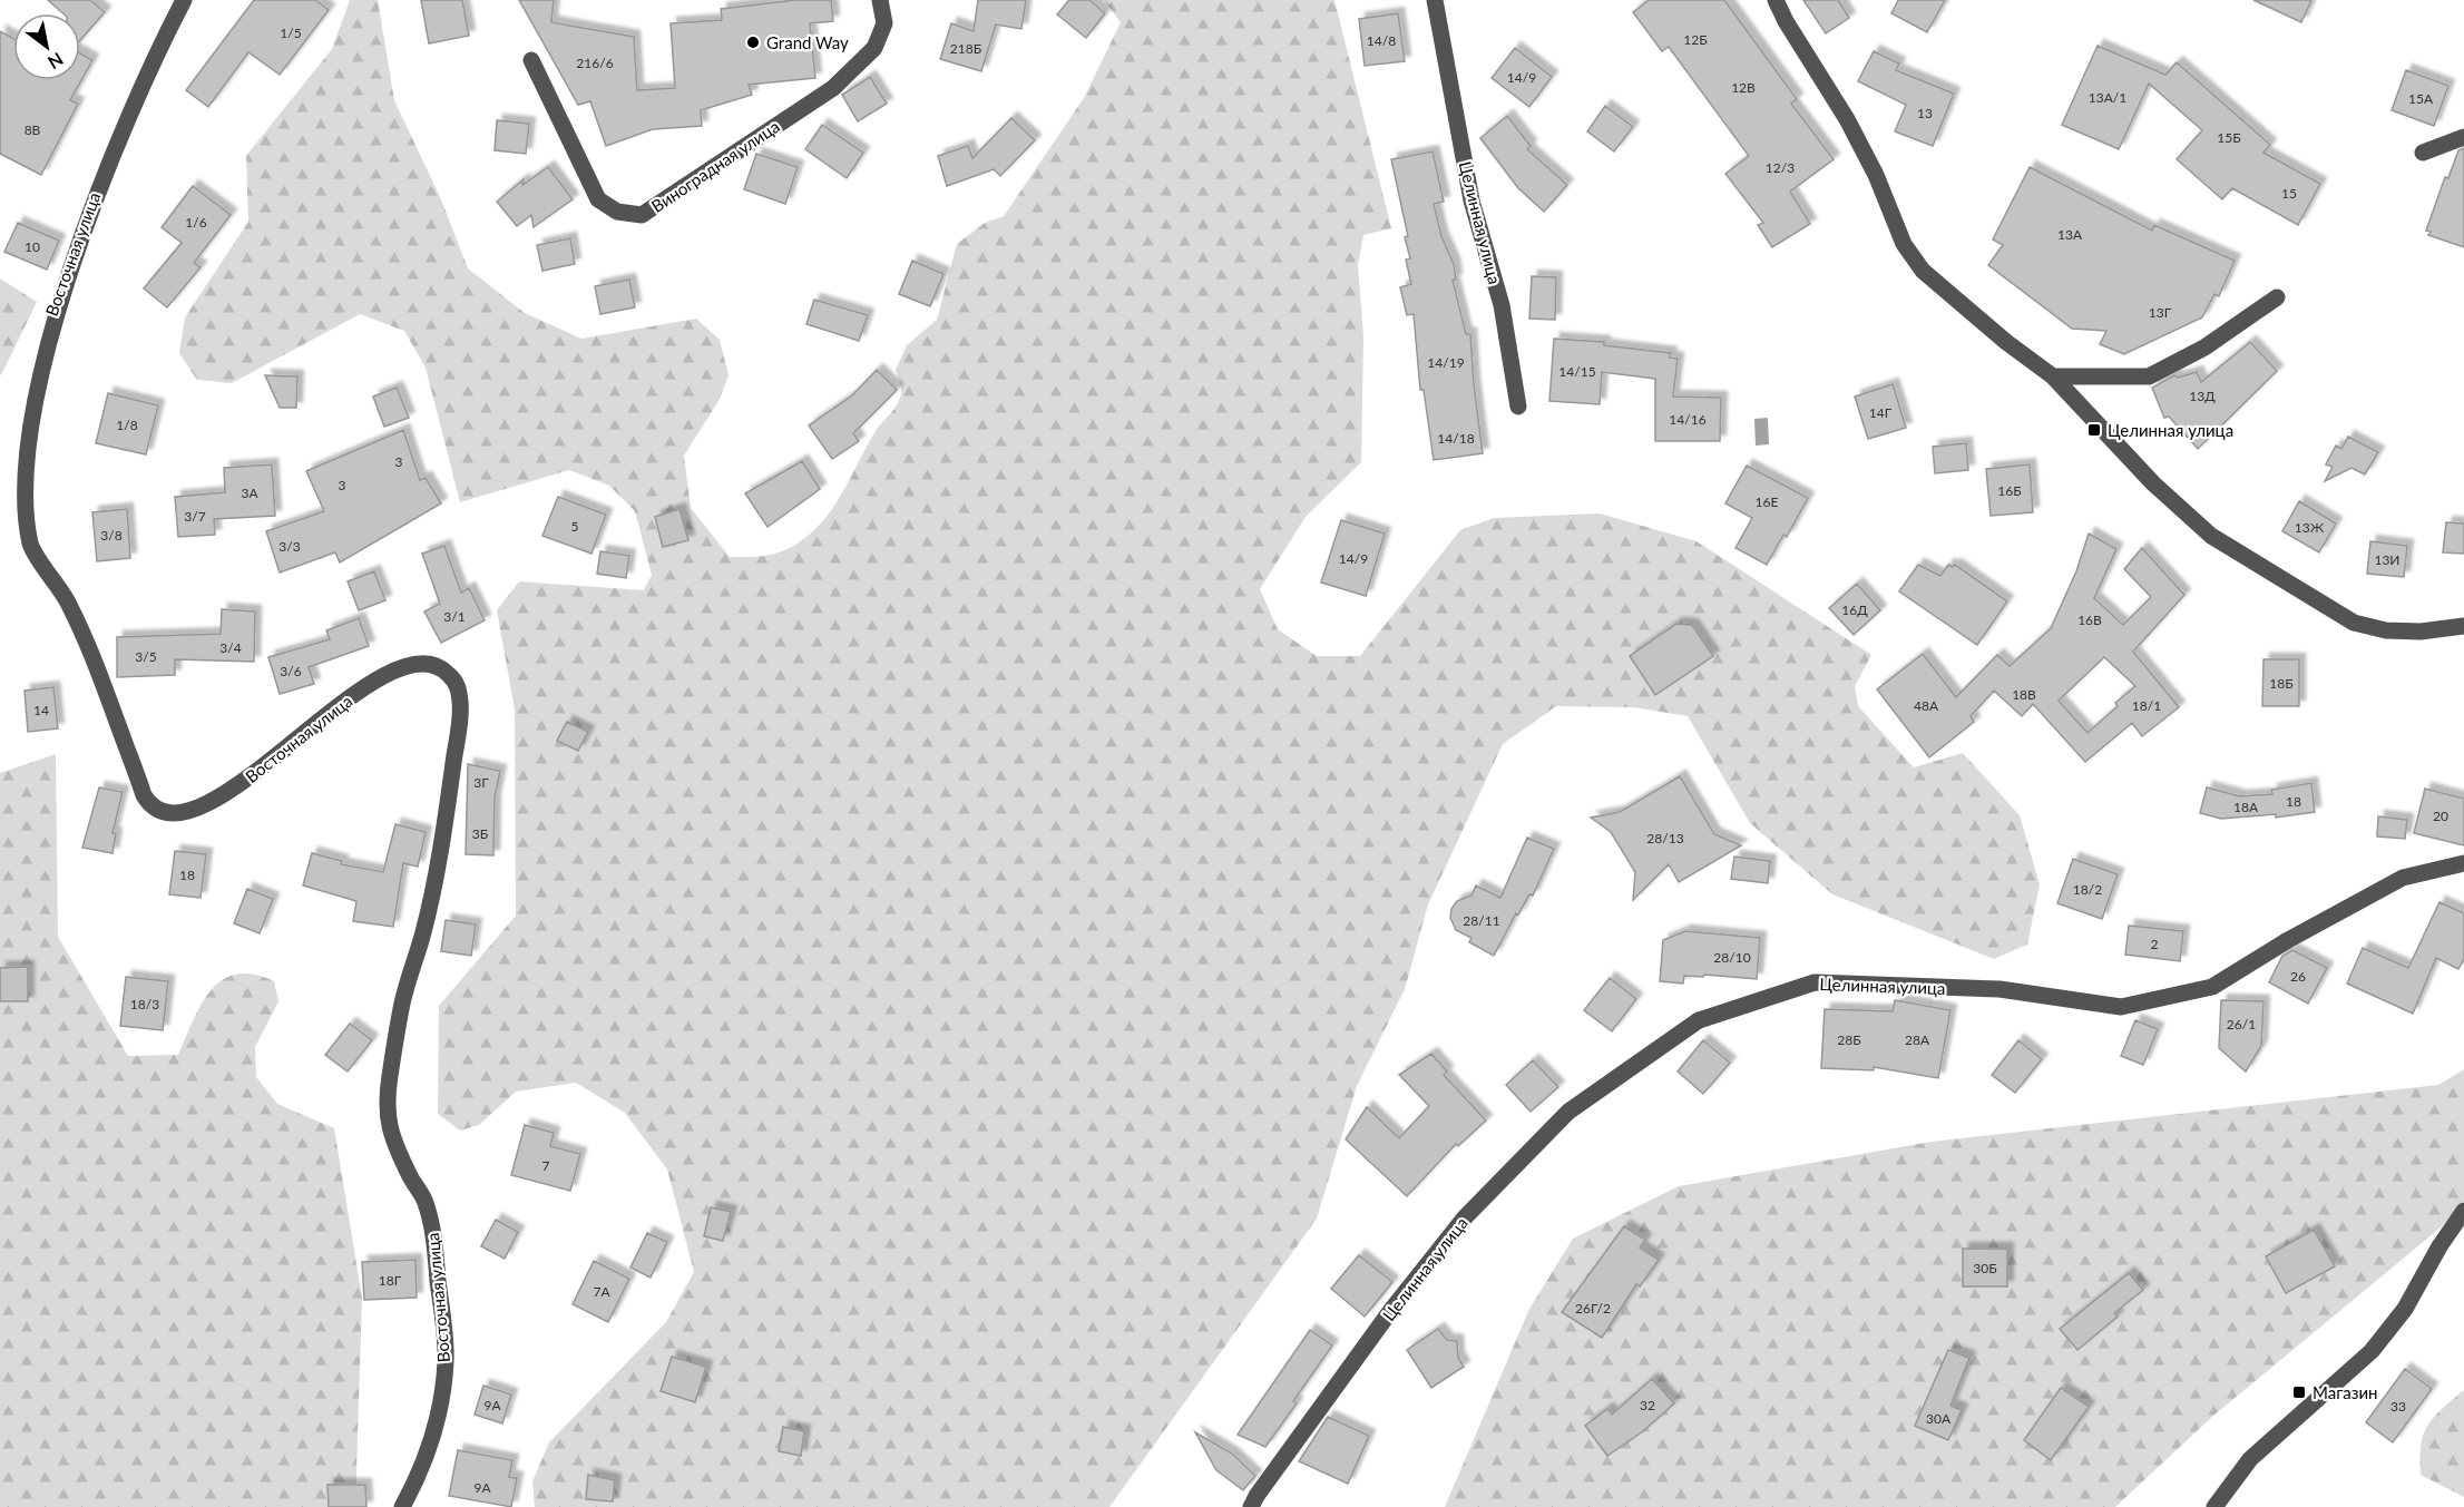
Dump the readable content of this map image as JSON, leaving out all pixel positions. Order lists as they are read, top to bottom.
{
  "streets": {
    "street": ["Виноградная улица", "Целинная улица", "Восточная улица"]
  },
  "places": {
    "other": ["Grand Way"],
    "transit": ["Целинная улица", "Магазин"]
  },
  "house_numbers": [
    "1/5",
    "12Б",
    "14/8",
    "218Б",
    "216/6",
    "14/9",
    "12В",
    "13А/1",
    "15А",
    "13",
    "8В",
    "15Б",
    "12/3",
    "15",
    "1/6",
    "13А",
    "10",
    "13Г",
    "14/19",
    "14/15",
    "13Д",
    "14Г",
    "14/16",
    "1/8",
    "14/18",
    "3",
    "3",
    "16Б",
    "3А",
    "16Е",
    "3/7",
    "5",
    "13Ж",
    "3/8",
    "3/3",
    "14/9",
    "13И",
    "16Д",
    "3/1",
    "16В",
    "3/4",
    "3/5",
    "3/6",
    "18Б",
    "18В",
    "48А",
    "18/1",
    "14",
    "3Г",
    "18",
    "18А",
    "20",
    "3Б",
    "28/13",
    "18",
    "18/2",
    "28/11",
    "2",
    "28/10",
    "26",
    "18/3",
    "26/1",
    "28Б",
    "28А",
    "7",
    "30Б",
    "18Г",
    "7А",
    "26Г/2",
    "9А",
    "32",
    "33",
    "30А",
    "9А"
  ],
  "north": "bottom right"
}
